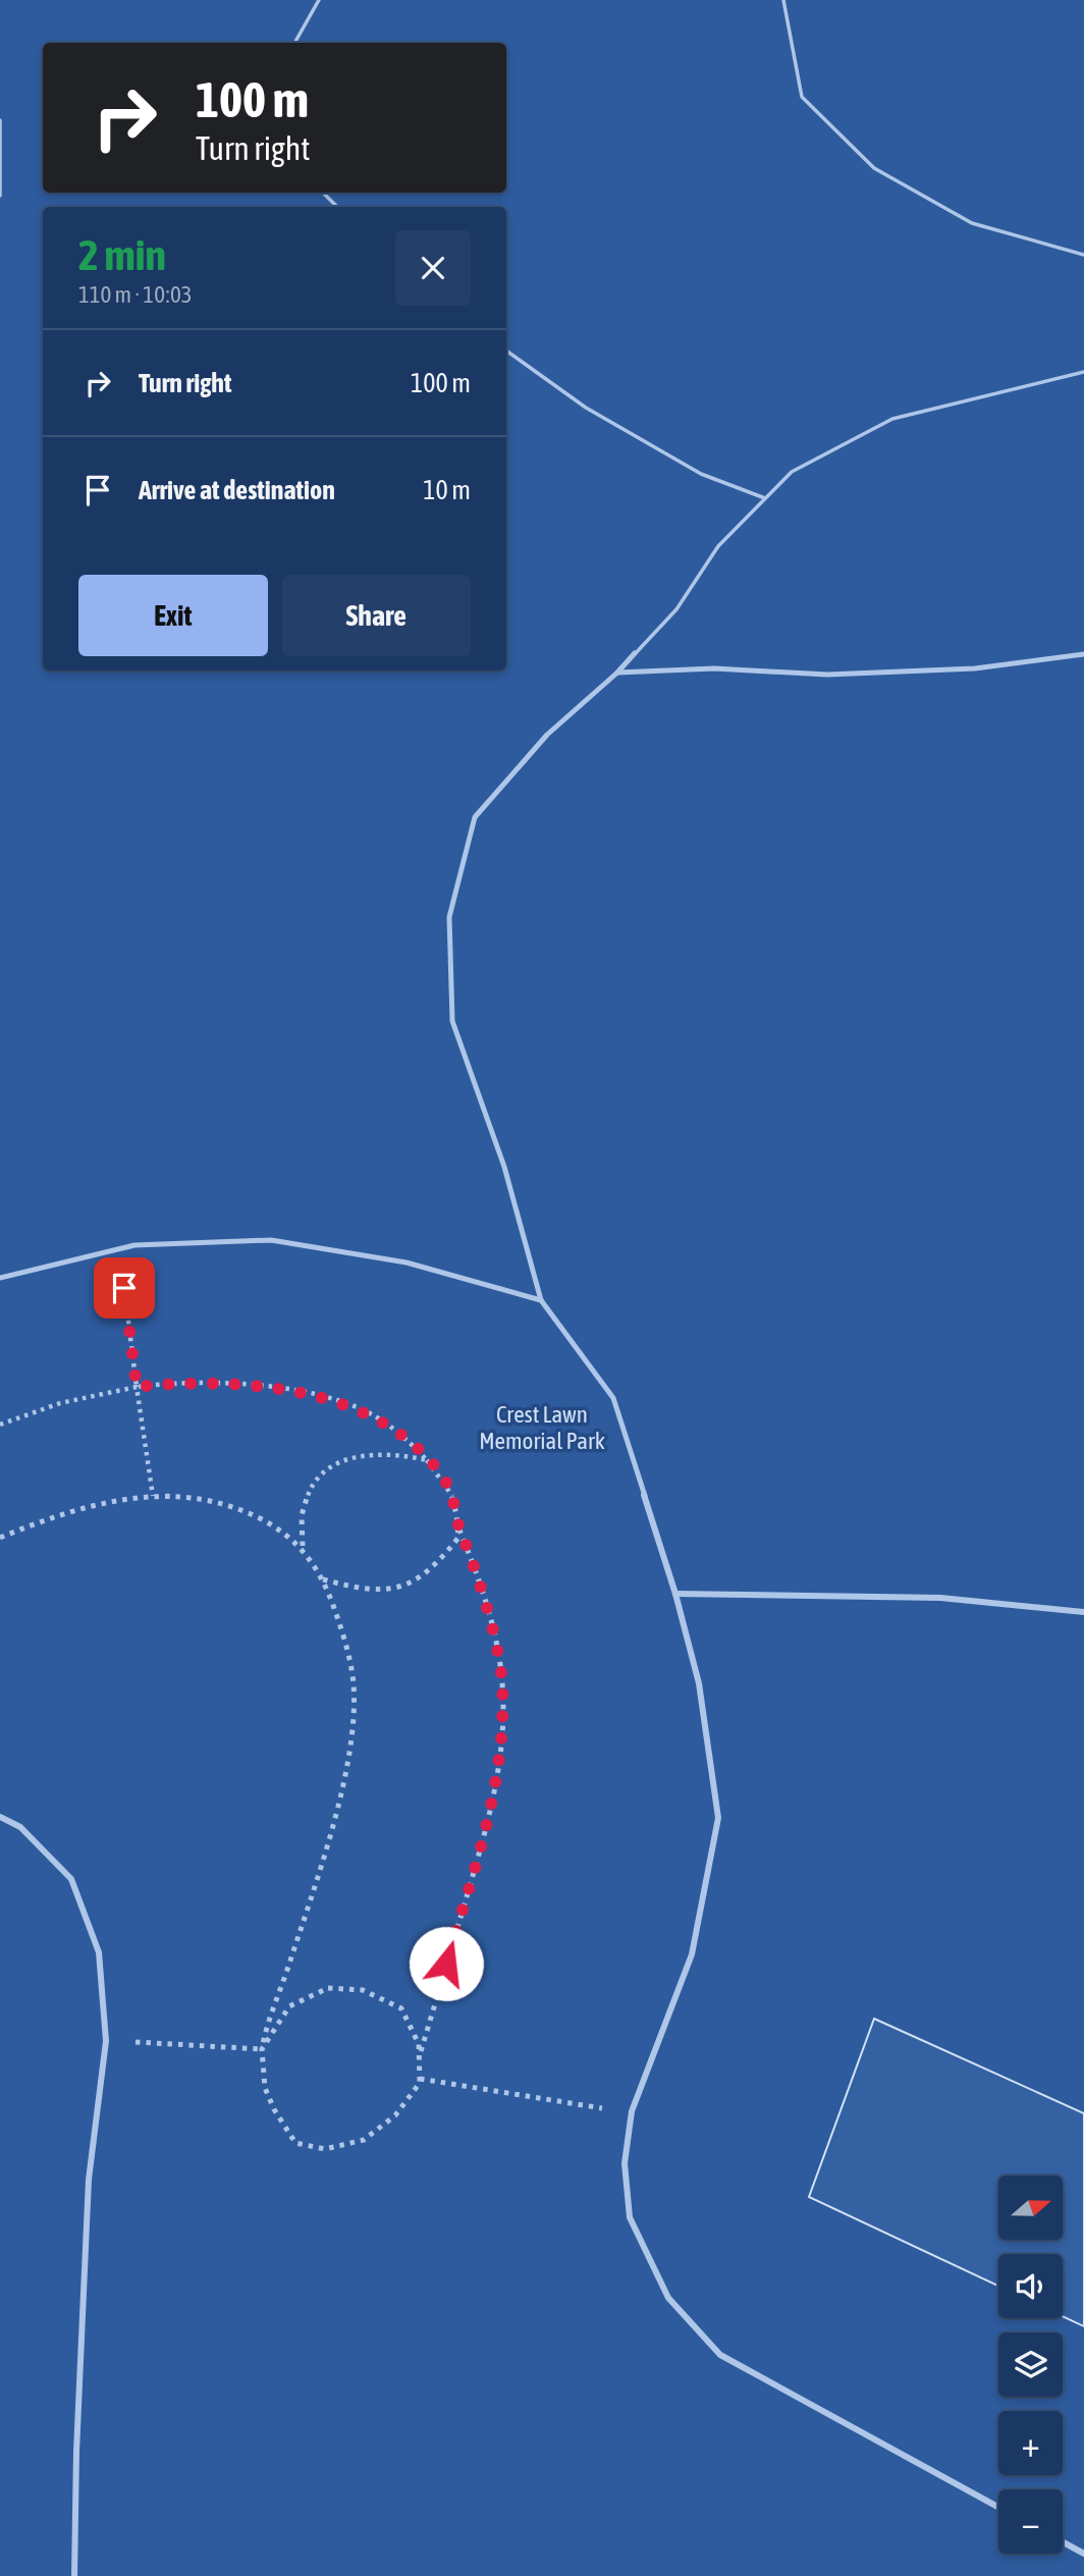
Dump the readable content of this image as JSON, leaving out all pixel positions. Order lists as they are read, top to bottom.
{
  "parks": ["Crest Lawn Memorial Park"],
  "north": "right",
  "page": {
    "turn": ["100 m", "Turn right"],
    "heading": ["2 min", "110 m · 10:03"],
    "list": [
      {
        "name": "Turn right",
        "value": "100 m"
      },
      {
        "name": "Arrive at destination",
        "value": "10 m"
      }
    ],
    "buttons": ["Exit", "Share"],
    "map_buttons": ["+", "−"]
  }
}
